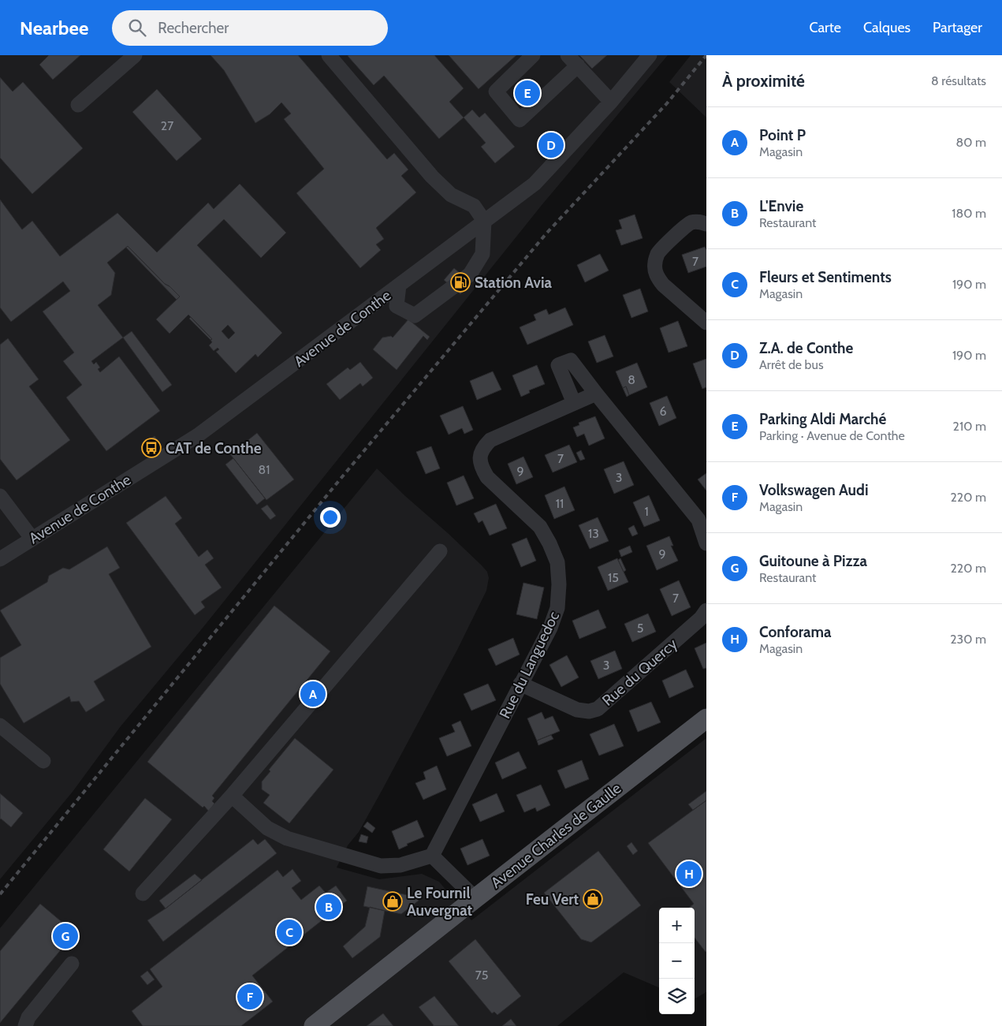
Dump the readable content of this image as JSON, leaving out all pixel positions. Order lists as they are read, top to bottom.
{
  "streets": {
    "main road": ["Avenue Charles de Gaulle"],
    "street": ["Avenue de Conthe", "Rue du Languedoc", "Rue du Quercy"]
  },
  "crossings": [
    ["Rue du Languedoc", "Rue du Quercy"]
  ],
  "places": {
    "fuel station": ["Station Avia"],
    "bus stop": ["CAT de Conthe"],
    "shop": ["Feu Vert", "Le Fournil Auvergnat"]
  },
  "house_numbers": [
    "27",
    "7",
    "8",
    "6",
    "7",
    "81",
    "9",
    "3",
    "11",
    "1",
    "13",
    "9",
    "15",
    "7",
    "5",
    "3",
    "75"
  ],
  "page": {
    "header": "Nearbee",
    "search": "Rechercher",
    "nav": ["Carte", "Calques", "Partager"],
    "heading": ["À proximité", "8 résultats"],
    "pins": [
      "E",
      "D",
      "A",
      "H",
      "B",
      "C",
      "G",
      "F"
    ],
    "list": [
      {
        "mark": "A",
        "name": "Point P",
        "note": "Magasin",
        "value": "80 m"
      },
      {
        "mark": "B",
        "name": "L'Envie",
        "note": "Restaurant",
        "value": "180 m"
      },
      {
        "mark": "C",
        "name": "Fleurs et Sentiments",
        "note": "Magasin",
        "value": "190 m"
      },
      {
        "mark": "D",
        "name": "Z.A. de Conthe",
        "note": "Arrêt de bus",
        "value": "190 m"
      },
      {
        "mark": "E",
        "name": "Parking Aldi Marché",
        "note": "Parking · Avenue de Conthe",
        "value": "210 m"
      },
      {
        "mark": "F",
        "name": "Volkswagen Audi",
        "note": "Magasin",
        "value": "220 m"
      },
      {
        "mark": "G",
        "name": "Guitoune à Pizza",
        "note": "Restaurant",
        "value": "220 m"
      },
      {
        "mark": "H",
        "name": "Conforama",
        "note": "Magasin",
        "value": "230 m"
      }
    ],
    "map_buttons": ["+", "−"]
  }
}
